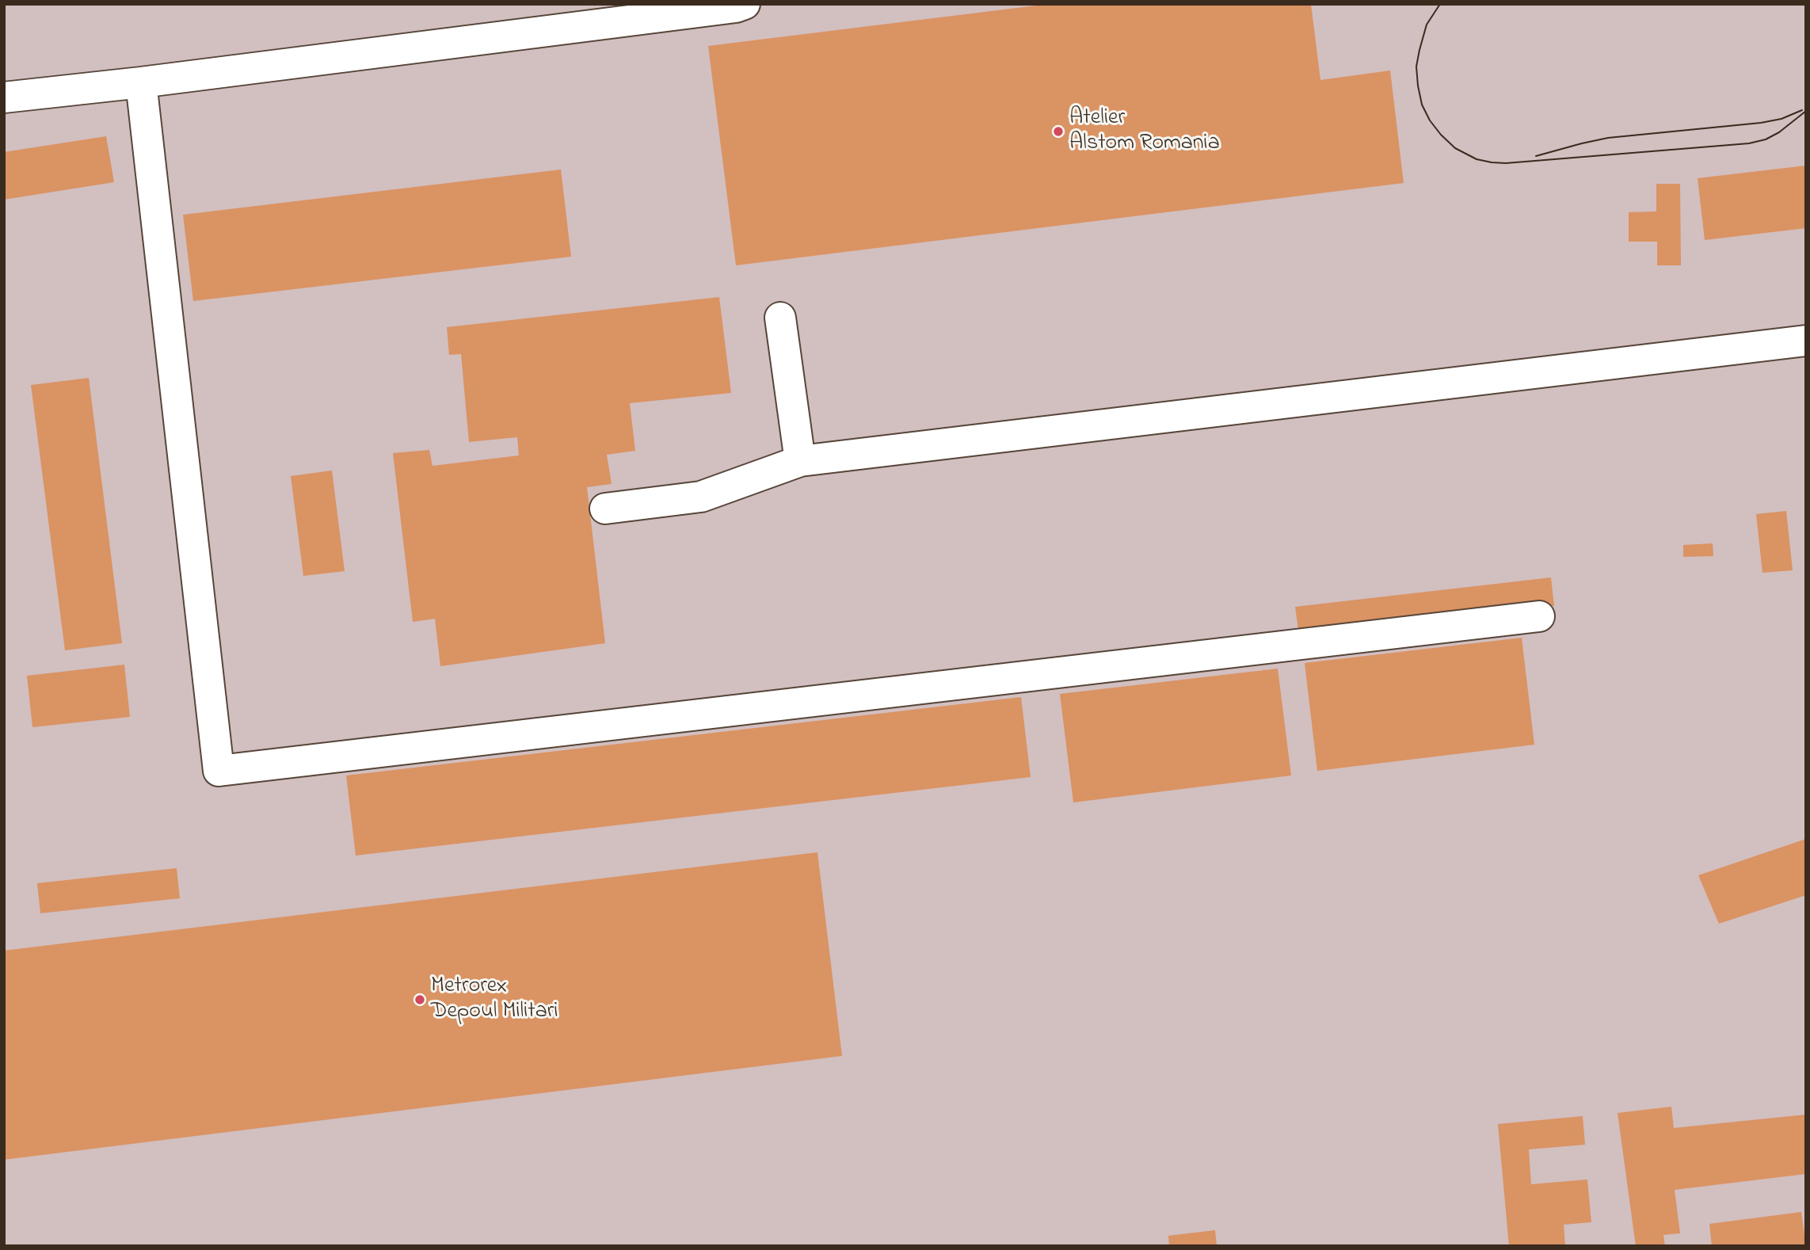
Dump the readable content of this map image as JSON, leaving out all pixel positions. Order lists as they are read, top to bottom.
{
  "places": ["Atelier Alstom Romania", "Metrorex Depoul Militari"]
}
